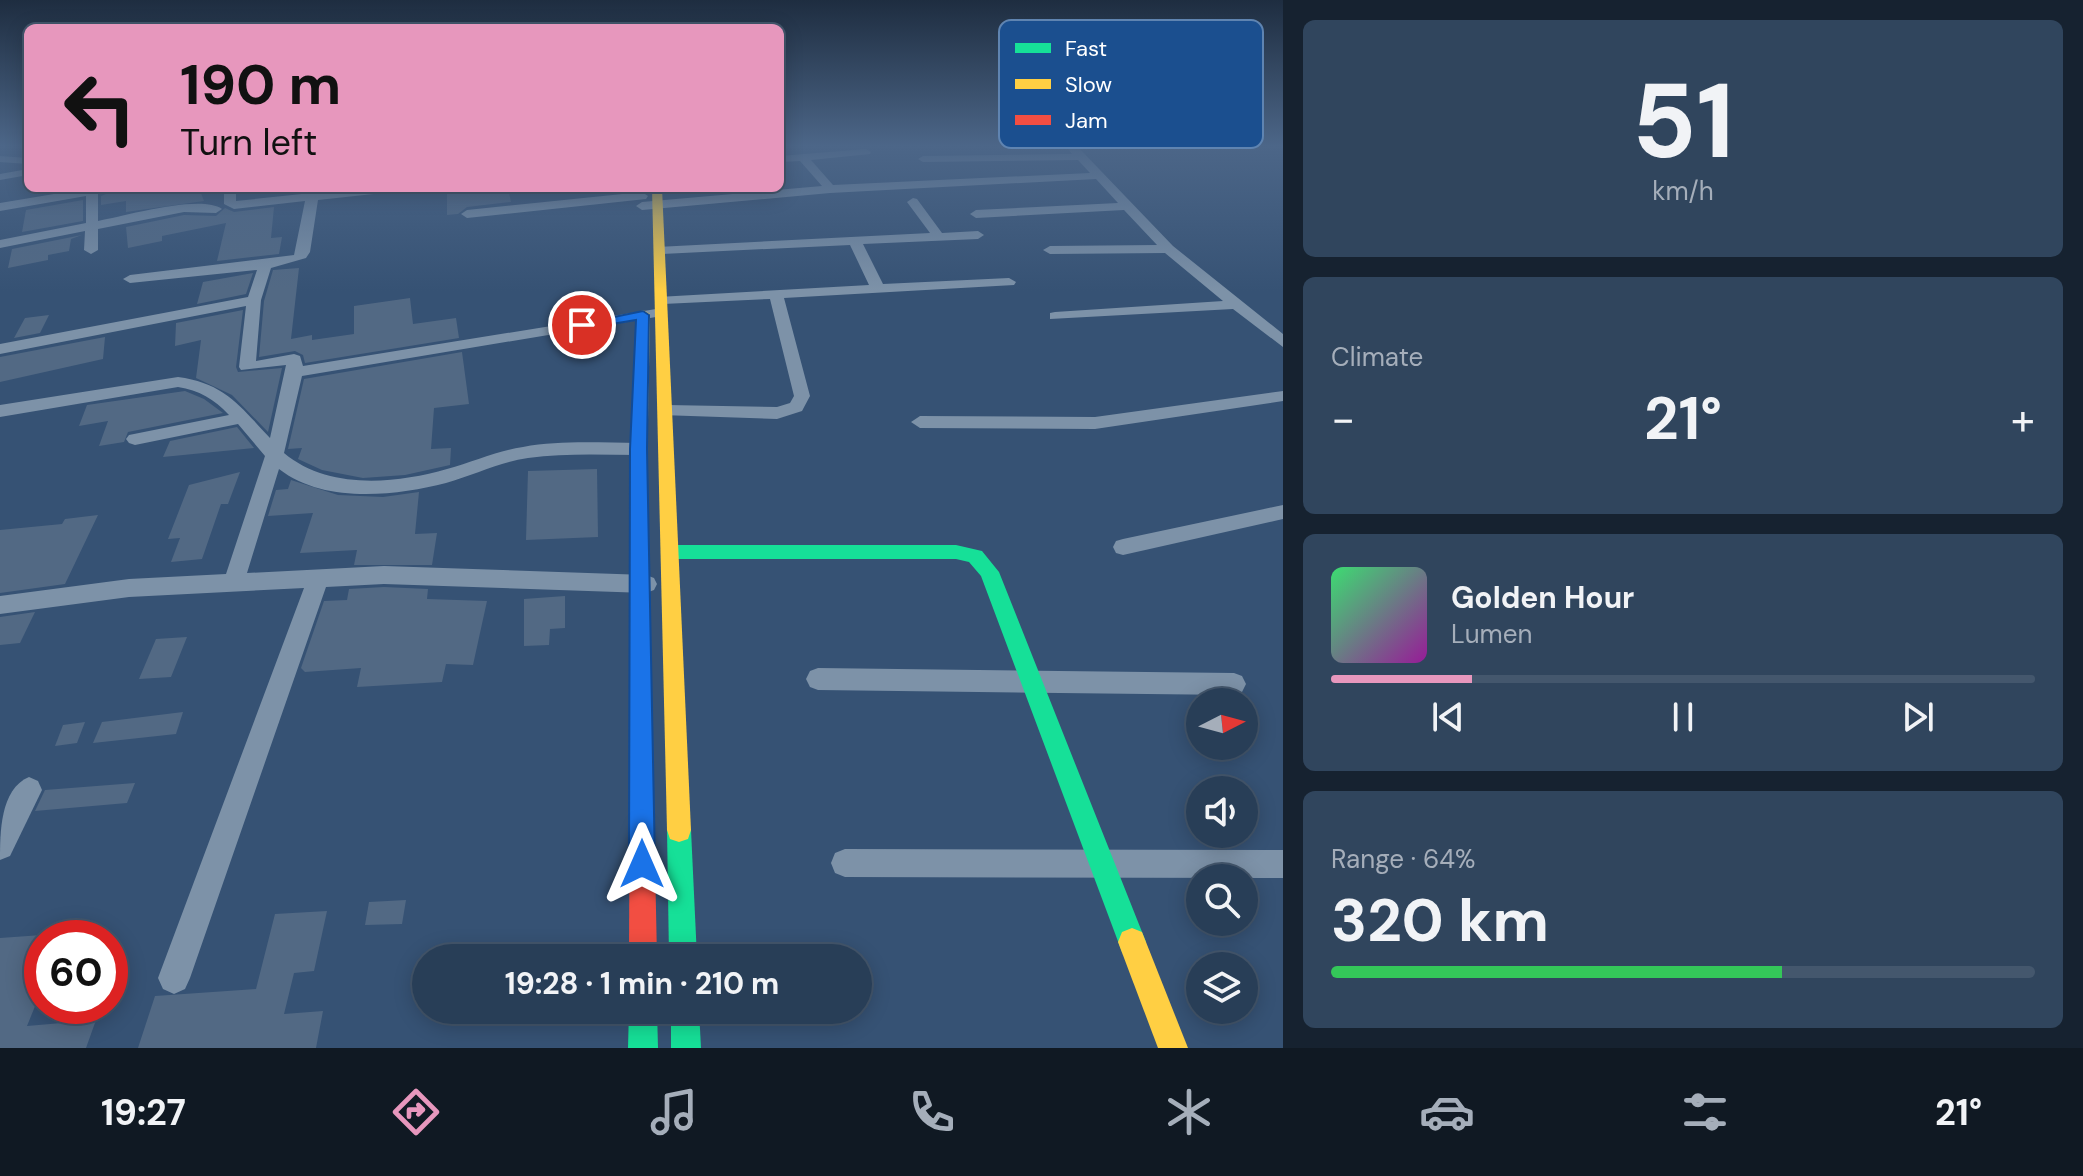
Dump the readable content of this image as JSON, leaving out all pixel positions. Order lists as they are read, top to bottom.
{
  "legend": ["Fast", "Slow", "Jam"],
  "north": "right",
  "page": {
    "tile": [
      ["51", "km/h"],
      "Climate",
      ["Range · 64%", "320 km"]
    ],
    "turn": ["190 m", "Turn left"],
    "heat": ["−", "21°", "+"],
    "song": ["Golden Hour", "Lumen"],
    "limit": "60",
    "trip": "19:28 · 1 min · 210 m",
    "tabs": ["19:27", "21°"]
  }
}
